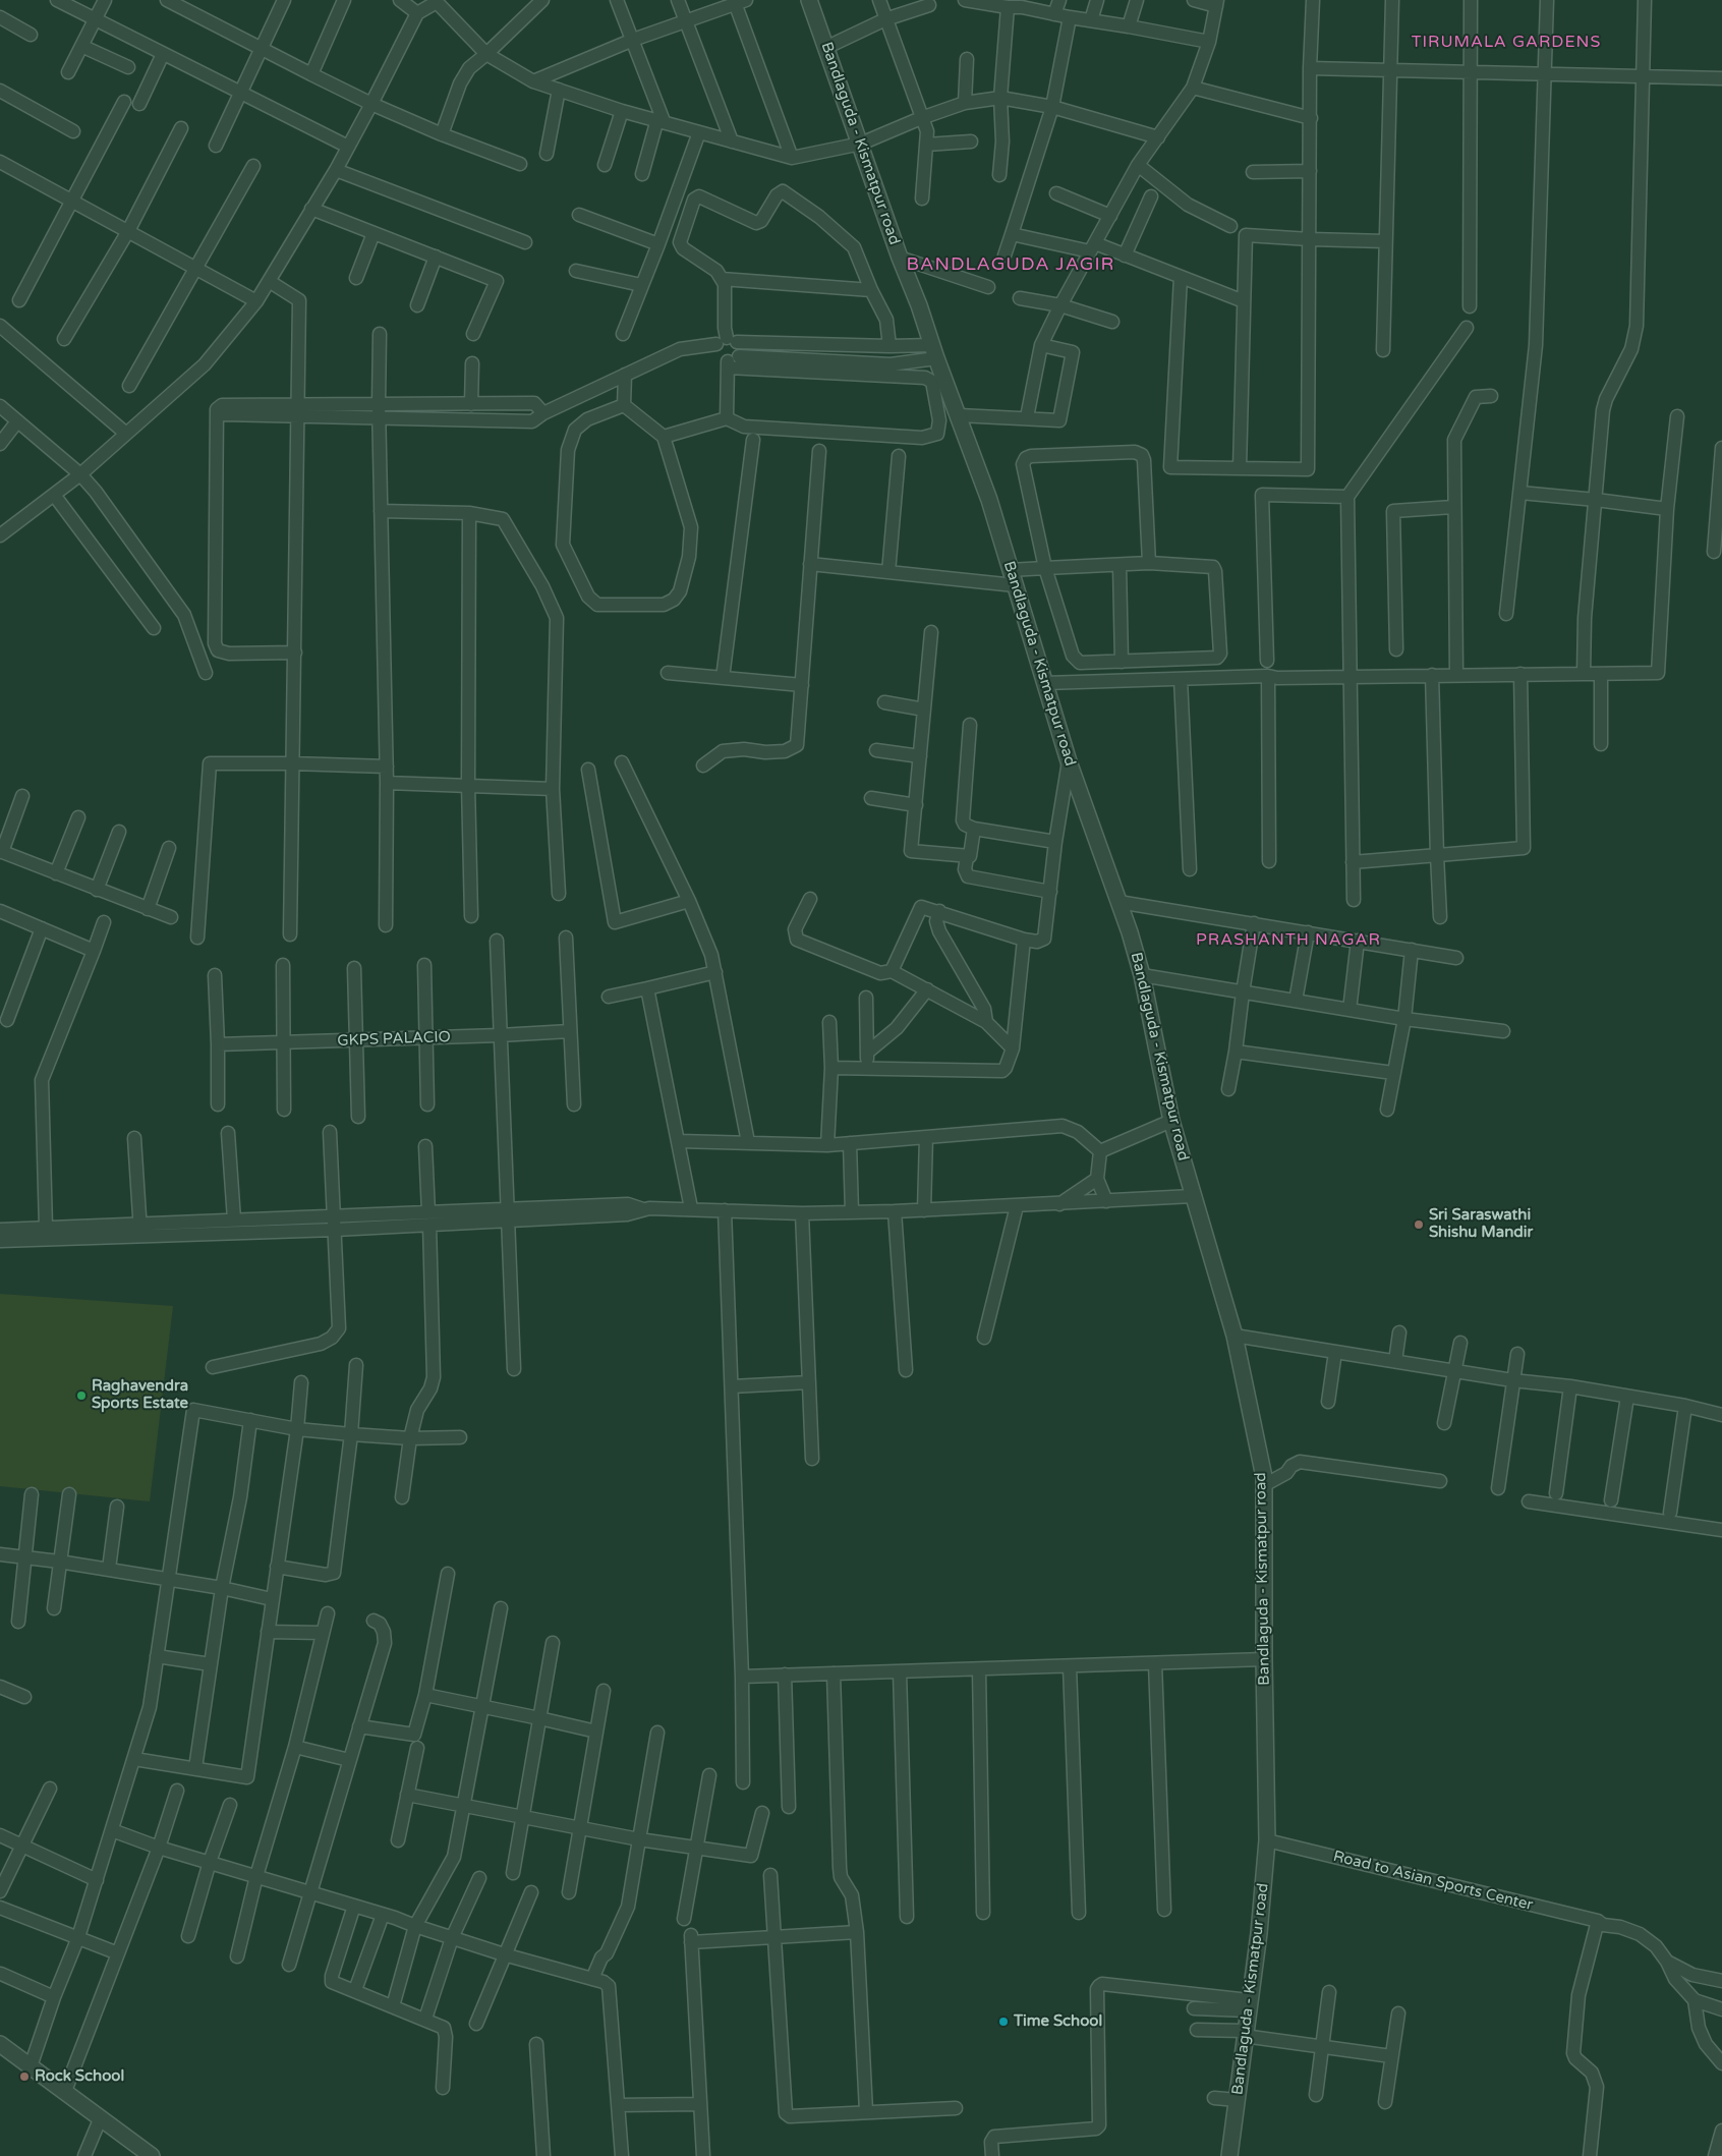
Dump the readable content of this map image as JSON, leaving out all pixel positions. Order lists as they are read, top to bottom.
{
  "streets": {
    "street": ["Bandlaguda - Kismatpur road", "GKPS PALACIO", "Road to Asian Sports Center"]
  },
  "crossings": [
    ["Bandlaguda - Kismatpur road", "Road to Asian Sports Center"]
  ],
  "districts": ["TIRUMALA GARDENS", "BANDLAGUDA JAGIR", "PRASHANTH NAGAR"],
  "places": [
    "Sri Saraswathi Shishu Mandir",
    "Raghavendra Sports Estate",
    "Time School",
    "Rock School"
  ]
}
